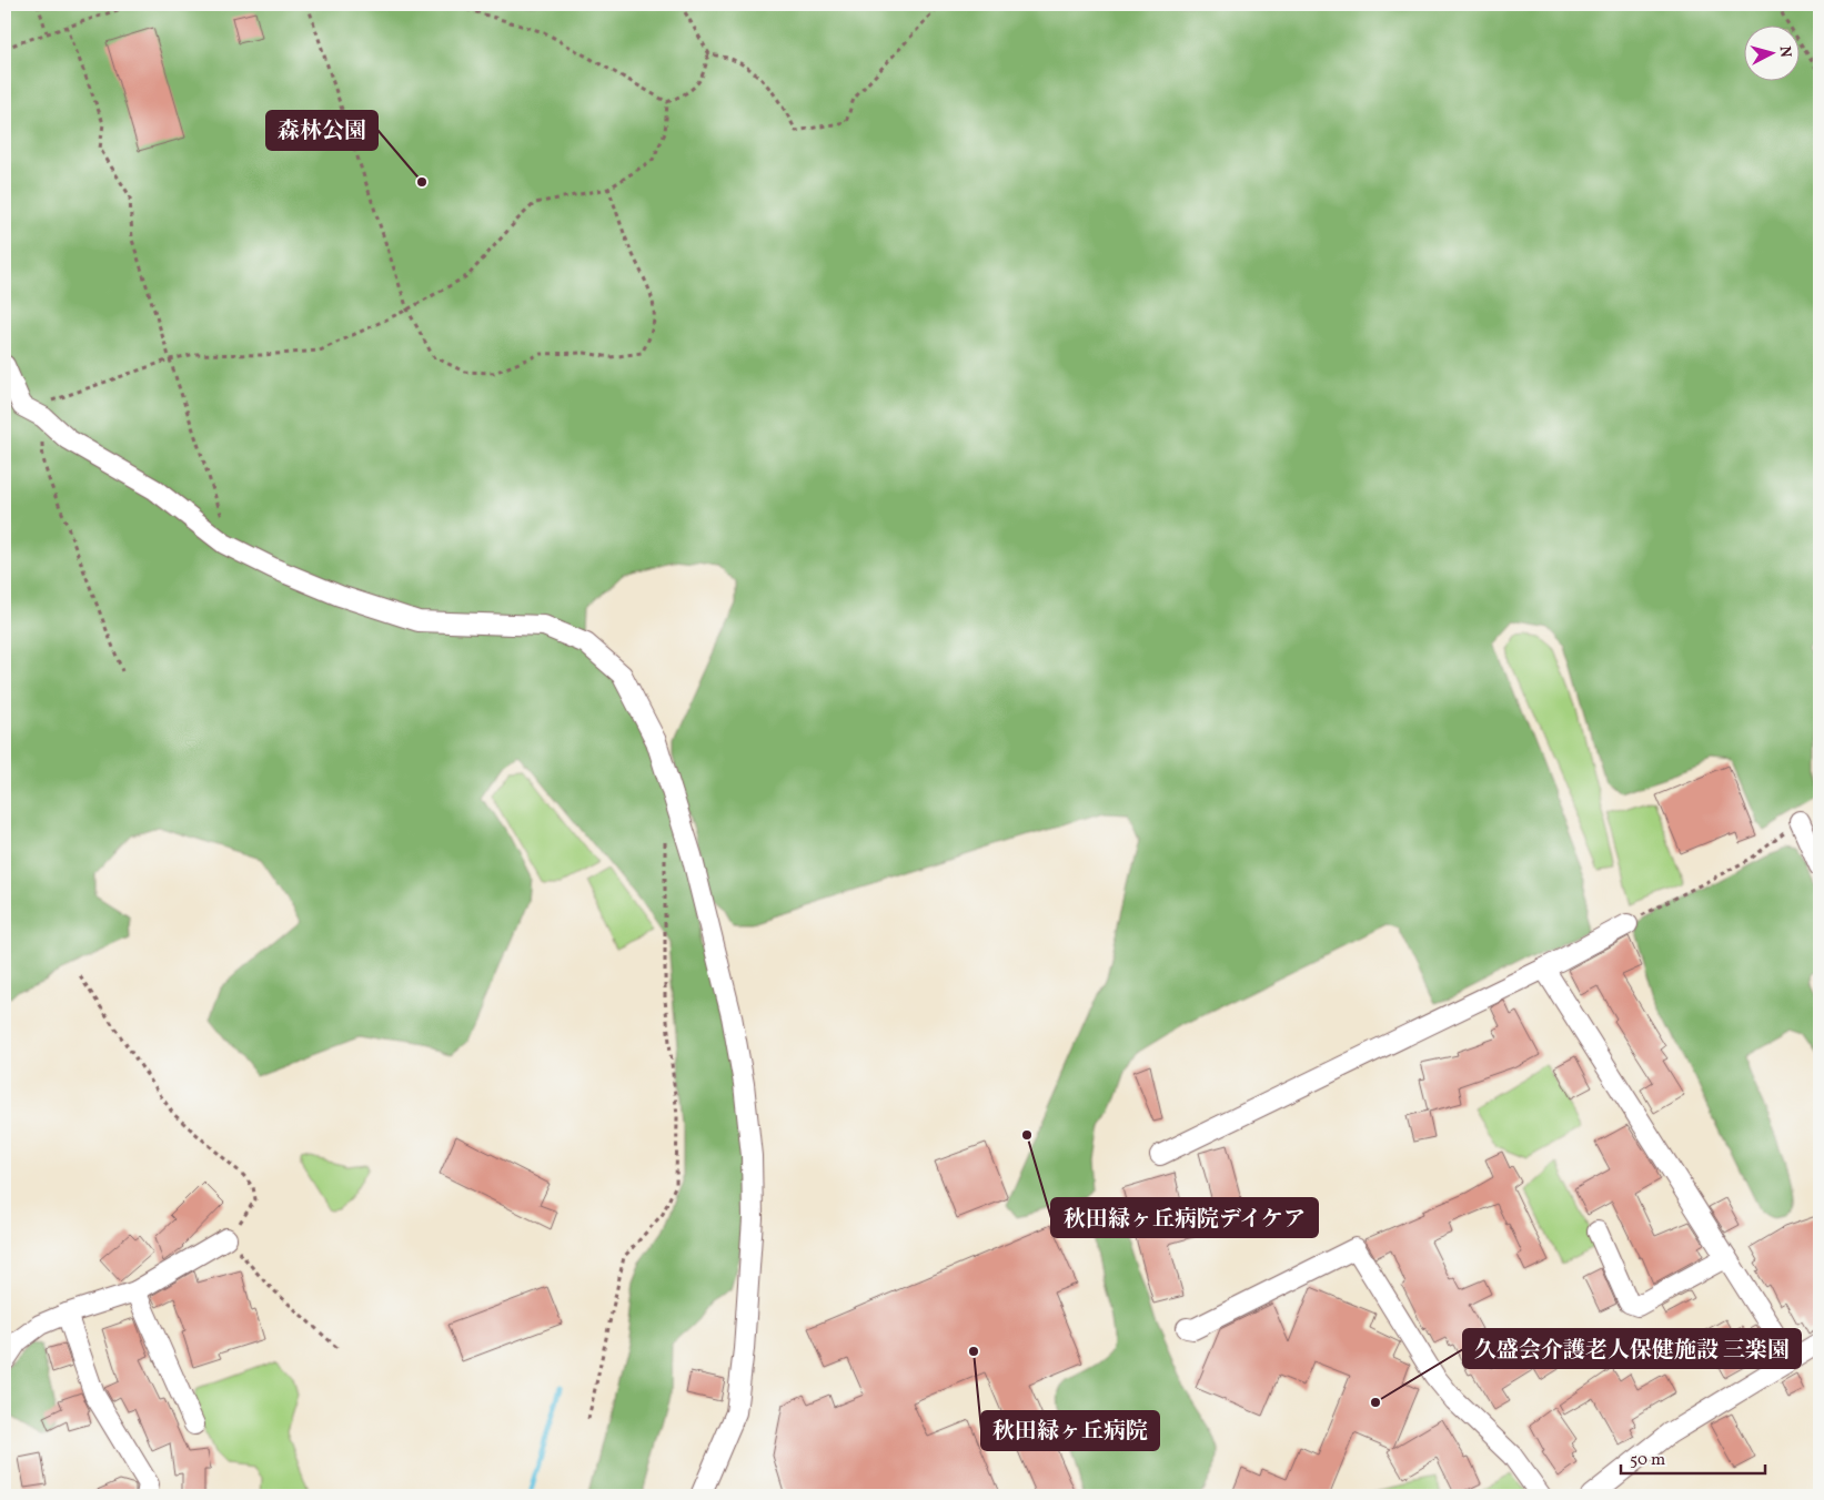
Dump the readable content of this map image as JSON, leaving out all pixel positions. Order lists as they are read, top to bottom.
{
  "places": [
    "森林公園",
    "秋田緑ヶ丘病院デイケア",
    "秋田緑ヶ丘病院",
    "久盛会介護老人保健施設 三楽園"
  ],
  "scale_bar": "50 m",
  "north": "right"
}
